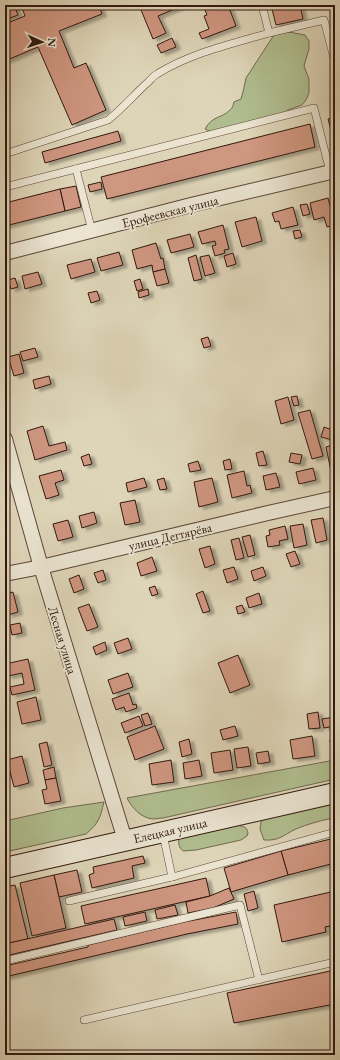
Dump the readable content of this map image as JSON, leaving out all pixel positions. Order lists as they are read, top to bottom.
{
  "streets": {
    "main road": ["Елецкая улица"],
    "street": ["Ерофеевская улица", "улица Дегтярёва", "Лесная улица"]
  },
  "crossings": [
    ["улица Дегтярёва", "Лесная улица"],
    ["Лесная улица", "Елецкая улица"]
  ],
  "north": "right"
}
